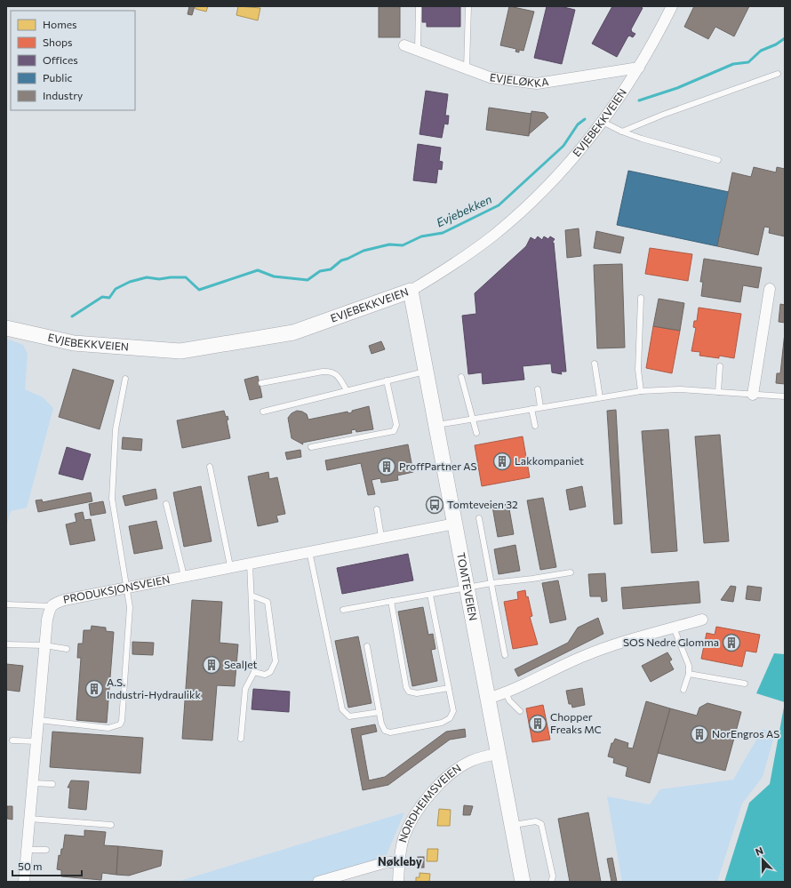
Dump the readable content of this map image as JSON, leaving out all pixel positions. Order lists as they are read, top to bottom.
{
  "streets": {
    "street": [
      "EVJELØKKA",
      "EVJEBEKKVEIEN",
      "TOMTEVEIEN",
      "PRODUKSJONSVEIEN",
      "NORDHEIMSVEIEN"
    ]
  },
  "crossings": [
    ["EVJELØKKA", "EVJEBEKKVEIEN"],
    ["EVJEBEKKVEIEN", "TOMTEVEIEN"],
    ["TOMTEVEIEN", "PRODUKSJONSVEIEN"],
    ["TOMTEVEIEN", "NORDHEIMSVEIEN"]
  ],
  "districts": ["Nøkleby"],
  "water": ["Evjebekken"],
  "places": {
    "building": [
      "Lakkompaniet",
      "ProffPartner AS",
      "SOS Nedre Glomma",
      "SealJet",
      "A.S. Industri-Hydraulikk",
      "Chopper Freaks MC",
      "NorEngros AS"
    ],
    "bus stop": ["Tomteveien 32"]
  },
  "legend": [
    "Homes",
    "Shops",
    "Offices",
    "Public",
    "Industry"
  ],
  "scale_bar": "50 m",
  "north": "top"
}
